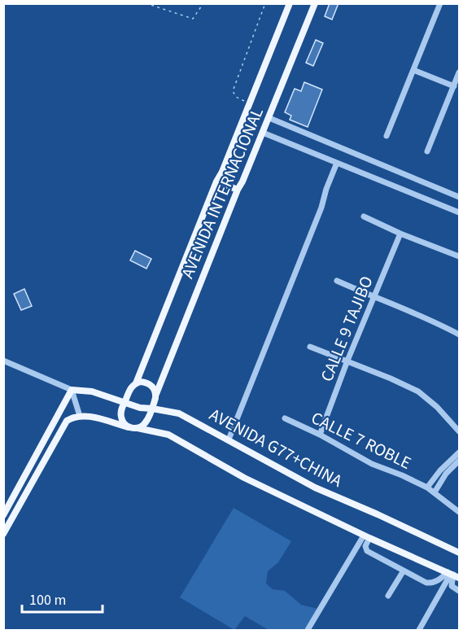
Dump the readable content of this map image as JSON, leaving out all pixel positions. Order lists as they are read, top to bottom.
{
  "streets": {
    "main road": ["AVENIDA INTERNACIONAL", "AVENIDA G77+CHINA"],
    "street": ["CALLE 9 TAJIBO", "CALLE 7 ROBLE"]
  },
  "crossings": [
    ["AVENIDA INTERNACIONAL", "AVENIDA G77+CHINA"],
    ["CALLE 9 TAJIBO", "CALLE 7 ROBLE"]
  ],
  "scale_bar": "100 m"
}
